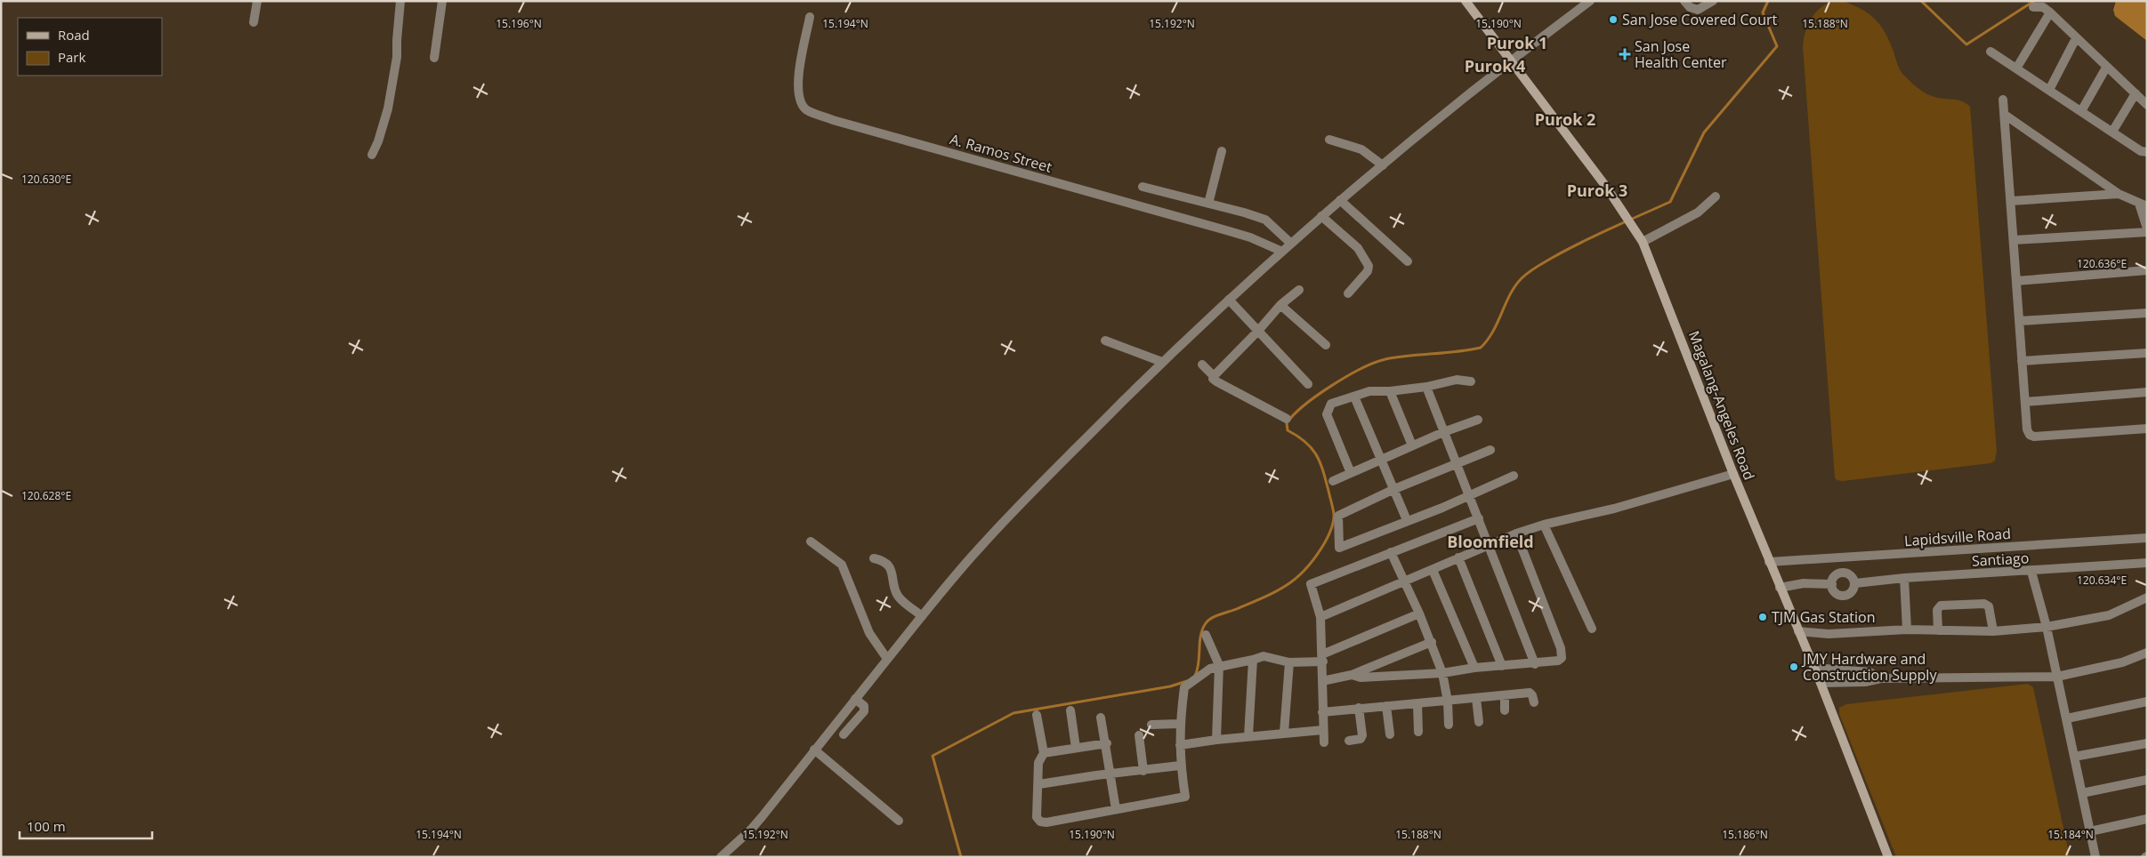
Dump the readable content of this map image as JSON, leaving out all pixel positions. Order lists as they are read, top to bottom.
{
  "streets": {
    "main road": ["Magalang-Angeles Road"],
    "street": ["A. Ramos Street", "Lapidsville Road", "Santiago"]
  },
  "crossings": [
    ["Magalang-Angeles Road", "Lapidsville Road"]
  ],
  "districts": [
    "Purok 1",
    "Purok 4",
    "Purok 2",
    "Purok 3",
    "Bloomfield"
  ],
  "places": {
    "other": ["San Jose Covered Court", "TJM Gas Station", "JMY Hardware and Construction Supply"],
    "health": ["San Jose Health Center"]
  },
  "legend": ["Road", "Park"],
  "scale_bar": "100 m",
  "coordinates": [
    "15.196°N",
    "15.194°N",
    "15.192°N",
    "15.190°N",
    "15.188°N",
    "120.630°E",
    "120.636°E",
    "120.628°E",
    "120.634°E",
    "15.186°N",
    "15.184°N"
  ]
}
